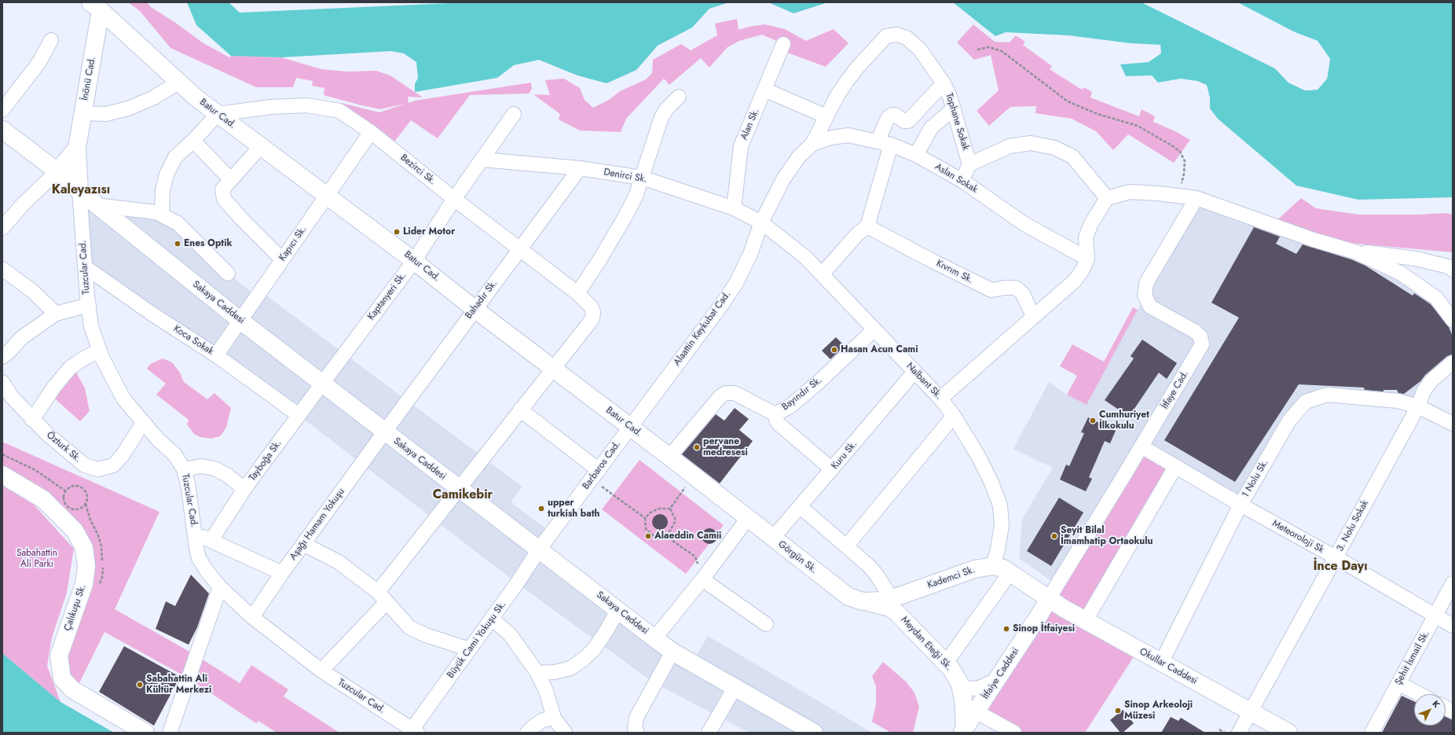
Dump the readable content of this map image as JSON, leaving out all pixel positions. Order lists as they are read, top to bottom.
{
  "streets": {
    "main road": [
      "İnönü Cad.",
      "Batur Cad.",
      "Sakaya Caddesi",
      "Görgün Sk.",
      "Kademci Sk.",
      "Çalıkuşu Sk.",
      "Meydan Eteği Sk.",
      "Okullar Caddesi",
      "İtfaiye Caddesi"
    ],
    "street": [
      "Tophane Sokak",
      "Alan Sk.",
      "Bezirci Sk.",
      "Denirci Sk.",
      "Aslan Sokak",
      "Kapıcı Sk.",
      "Tuzcular Cad.",
      "Kıvrım Sk.",
      "Kaptanyeri Sk.",
      "Bahadır Sk.",
      "Alaattin Keykubat Cad.",
      "Koca Sokak",
      "Nalbant Sk.",
      "İtfaye Cad.",
      "Bayındır Sk.",
      "Özturk Sk.",
      "Kuru Sk.",
      "Tayboğa Sk.",
      "Barbaros Cad.",
      "1 Nolu Sk.",
      "Aşağı Hamam Yokuşu",
      "3. Nolu Sokak",
      "Meteoroloji Sk",
      "Büyük Cami Yokuşu Sk.",
      "Şehit İsmail Sk."
    ]
  },
  "crossings": [
    ["İnönü Cad.", "Batur Cad."],
    ["İnönü Cad.", "Tuzcular Cad."],
    ["İnönü Cad.", "Sakaya Caddesi"],
    ["Batur Cad.", "Bezirci Sk."],
    ["Batur Cad.", "Kapıcı Sk."],
    ["Batur Cad.", "Kaptanyeri Sk."],
    ["Batur Cad.", "Bahadır Sk."],
    ["Batur Cad.", "Alaattin Keykubat Cad."],
    ["Batur Cad.", "Bayındır Sk."],
    ["Batur Cad.", "Barbaros Cad."],
    ["Batur Cad.", "Görgün Sk."],
    ["Tophane Sokak", "Aslan Sokak"],
    ["Tophane Sokak", "Alaattin Keykubat Cad."],
    ["Alan Sk.", "Denirci Sk."],
    ["Bezirci Sk.", "Kapıcı Sk."],
    ["Bezirci Sk.", "Kaptanyeri Sk."],
    ["Bezirci Sk.", "Bahadır Sk."],
    ["Denirci Sk.", "Kaptanyeri Sk."],
    ["Denirci Sk.", "Bahadır Sk."],
    ["Denirci Sk.", "Alaattin Keykubat Cad."],
    ["Denirci Sk.", "Nalbant Sk."],
    ["Aslan Sokak", "Alaattin Keykubat Cad."],
    ["Kapıcı Sk.", "Sakaya Caddesi"],
    ["Kapıcı Sk.", "Koca Sokak"],
    ["Tuzcular Cad.", "Sakaya Caddesi"],
    ["Tuzcular Cad.", "Koca Sokak"],
    ["Tuzcular Cad.", "Özturk Sk."],
    ["Tuzcular Cad.", "Aşağı Hamam Yokuşu"],
    ["Tuzcular Cad.", "Büyük Cami Yokuşu Sk."],
    ["Kaptanyeri Sk.", "Sakaya Caddesi"],
    ["Kaptanyeri Sk.", "Tayboğa Sk."],
    ["Bahadır Sk.", "Sakaya Caddesi"],
    ["Bahadır Sk.", "Aşağı Hamam Yokuşu"],
    ["Sakaya Caddesi", "Tayboğa Sk."],
    ["Sakaya Caddesi", "Barbaros Cad."],
    ["Sakaya Caddesi", "Aşağı Hamam Yokuşu"],
    ["Sakaya Caddesi", "Büyük Cami Yokuşu Sk."],
    ["Alaattin Keykubat Cad.", "Nalbant Sk."],
    ["Alaattin Keykubat Cad.", "Barbaros Cad."],
    ["Koca Sokak", "Tayboğa Sk."],
    ["Nalbant Sk.", "Bayındır Sk."],
    ["Nalbant Sk.", "Kuru Sk."],
    ["Nalbant Sk.", "Kademci Sk."],
    ["İtfaye Cad.", "Meteoroloji Sk"],
    ["İtfaye Cad.", "Kademci Sk."],
    ["İtfaye Cad.", "Okullar Caddesi"],
    ["İtfaye Cad.", "İtfaiye Caddesi"],
    ["Kuru Sk.", "Görgün Sk."],
    ["Barbaros Cad.", "Büyük Cami Yokuşu Sk."],
    ["1 Nolu Sk.", "3. Nolu Sokak"],
    ["1 Nolu Sk.", "Meteoroloji Sk"],
    ["1 Nolu Sk.", "Okullar Caddesi"],
    ["3. Nolu Sokak", "Meteoroloji Sk"],
    ["3. Nolu Sokak", "Okullar Caddesi"],
    ["Meteoroloji Sk", "Şehit İsmail Sk."],
    ["Görgün Sk.", "Kademci Sk."],
    ["Görgün Sk.", "Meydan Eteği Sk."],
    ["Kademci Sk.", "Meydan Eteği Sk."],
    ["Kademci Sk.", "Okullar Caddesi"],
    ["Kademci Sk.", "İtfaiye Caddesi"],
    ["Meydan Eteği Sk.", "İtfaiye Caddesi"],
    ["Okullar Caddesi", "İtfaiye Caddesi"]
  ],
  "districts": ["Kaleyazısı", "Camikebir", "İnce Dayı"],
  "parks": ["Sabahattin Ali Parkı"],
  "places": [
    "Lider Motor",
    "Enes Optik",
    "Hasan Acun Cami",
    "Cumhuriyet İlkokulu",
    "pervane medresesi",
    "upper turkish bath",
    "Alaeddin Camii",
    "Seyit Bilal İmamhatip Ortaokulu",
    "Sinop İtfaiyesi",
    "Sabahattin Ali Kültür Merkezi",
    "Sinop Arkeoloji Müzesi"
  ],
  "north": "top right"
}
